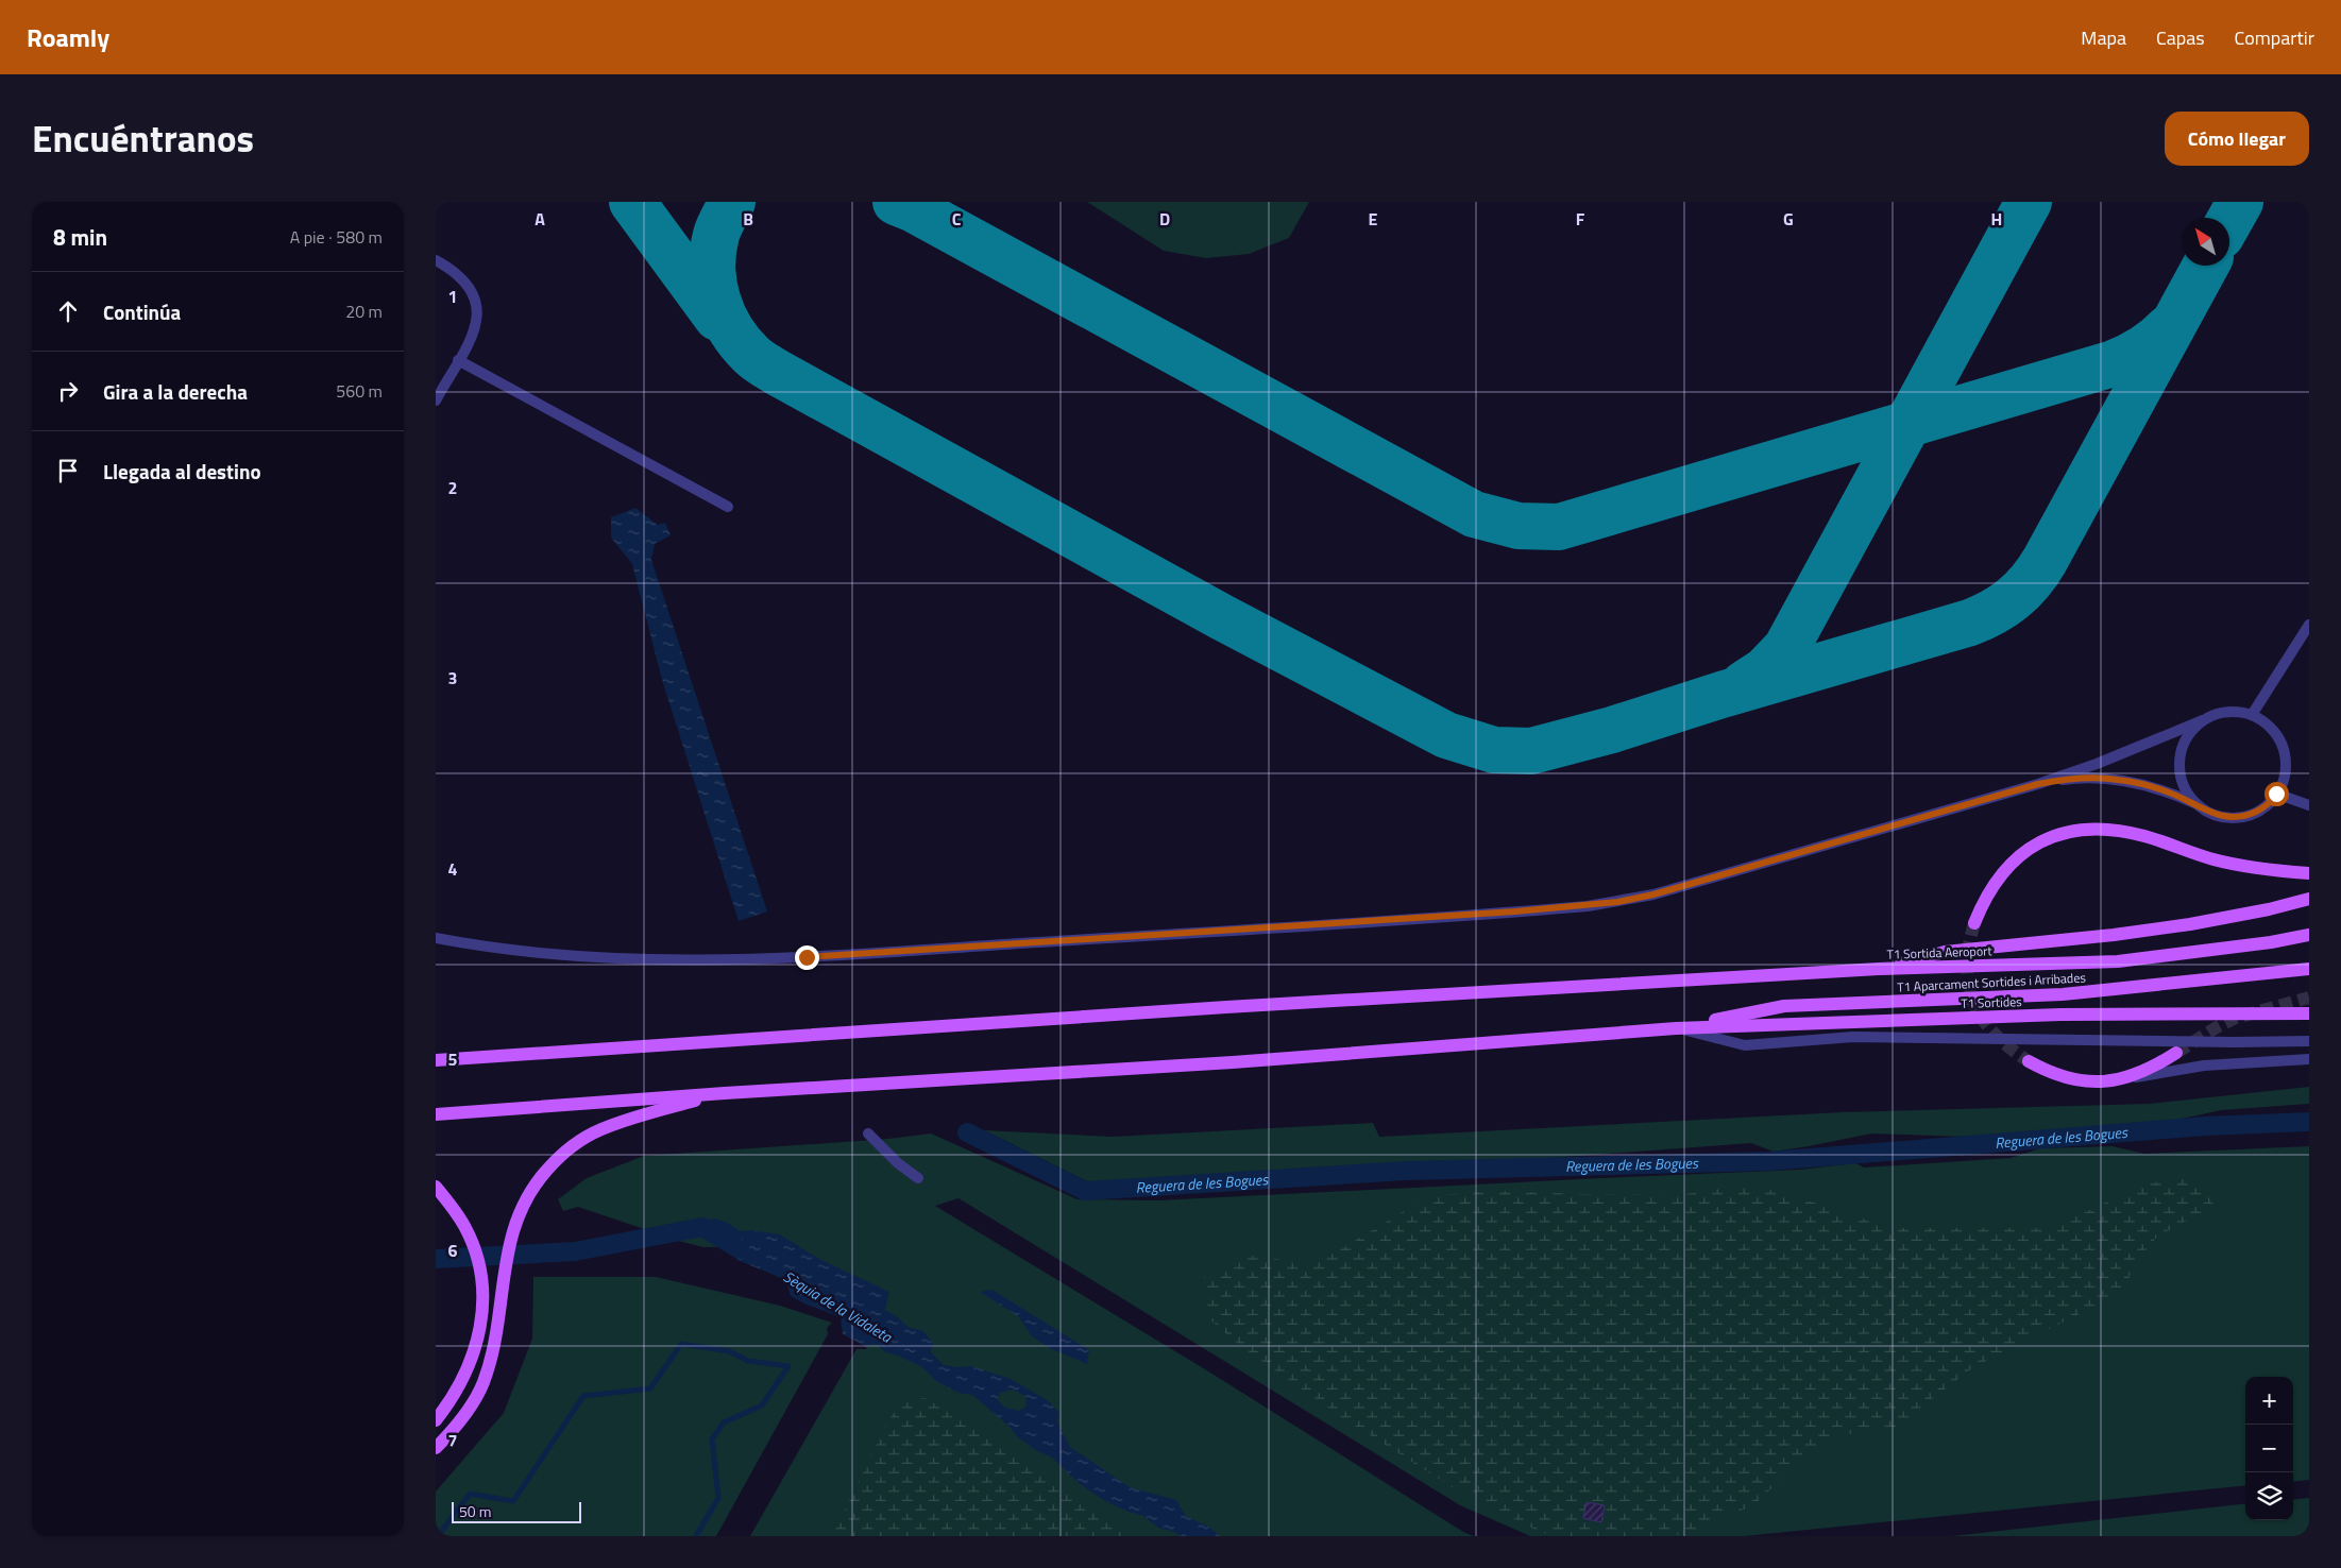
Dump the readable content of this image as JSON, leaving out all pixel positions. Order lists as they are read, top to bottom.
{
  "streets": {
    "main road": ["T1 Sortida Aeroport", "T1 Aparcament Sortides i Arribades", "T1 Sortides"]
  },
  "crossings": [
    ["T1 Aparcament Sortides i Arribades", "T1 Sortides"]
  ],
  "water": ["Reguera de les Bogues", "Sèquia de la Vidaleta"],
  "scale_bar": "50 m",
  "north": "top left",
  "page": {
    "header": "Roamly",
    "nav": ["Mapa", "Capas", "Compartir"],
    "title": "Encuéntranos",
    "buttons": "Cómo llegar",
    "heading": ["8 min", "A pie · 580 m"],
    "list": [
      ["Continúa", "20 m"],
      ["Gira a la derecha", "560 m"],
      "Llegada al destino"
    ],
    "map_buttons": ["+", "−"],
    "scale": "50 m"
  },
  "grid": {
    "columns": [
      "A",
      "B",
      "C",
      "D",
      "E",
      "F",
      "G",
      "H"
    ],
    "rows": [
      "1",
      "2",
      "3",
      "4",
      "5",
      "6",
      "7"
    ]
  }
}
